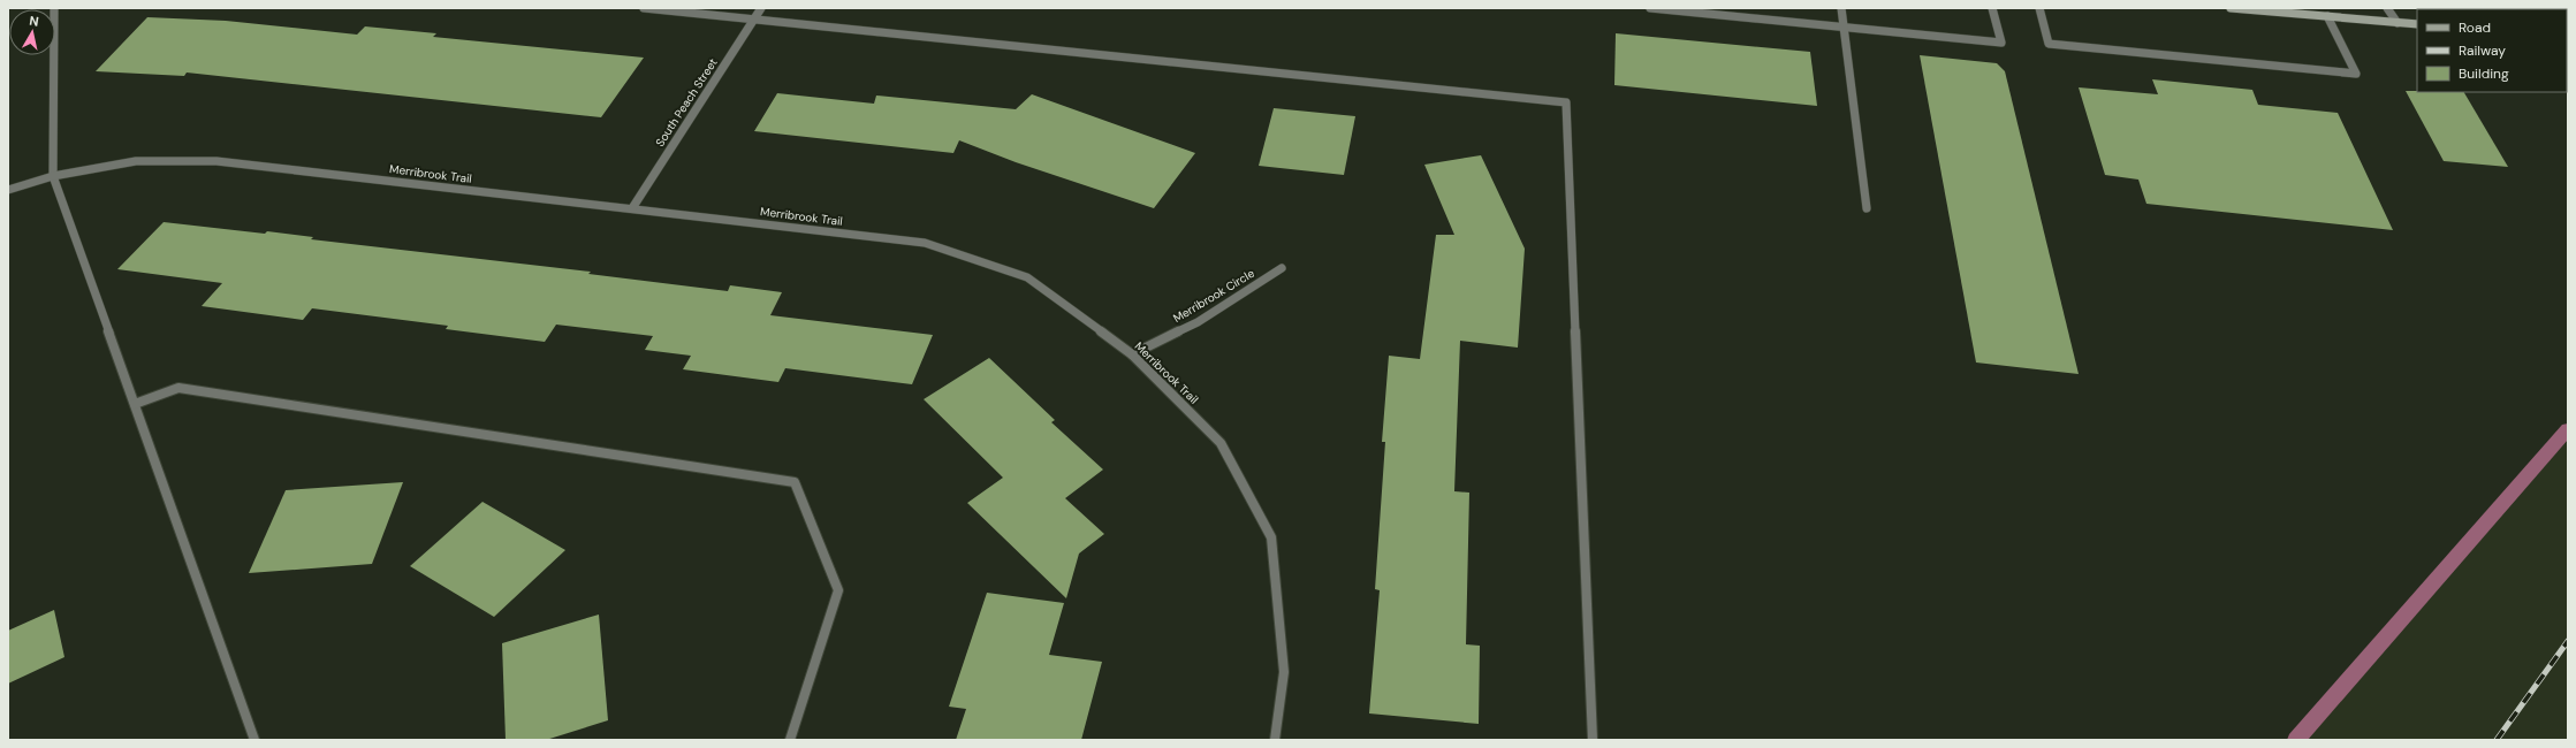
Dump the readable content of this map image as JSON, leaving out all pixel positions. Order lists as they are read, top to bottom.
{
  "streets": {
    "street": ["South Peach Street", "Merribrook Trail", "Merribrook Circle"]
  },
  "crossings": [
    ["South Peach Street", "Merribrook Trail"],
    ["Merribrook Trail", "Merribrook Circle"]
  ],
  "legend": ["Road", "Railway", "Building"],
  "north": "top"
}
